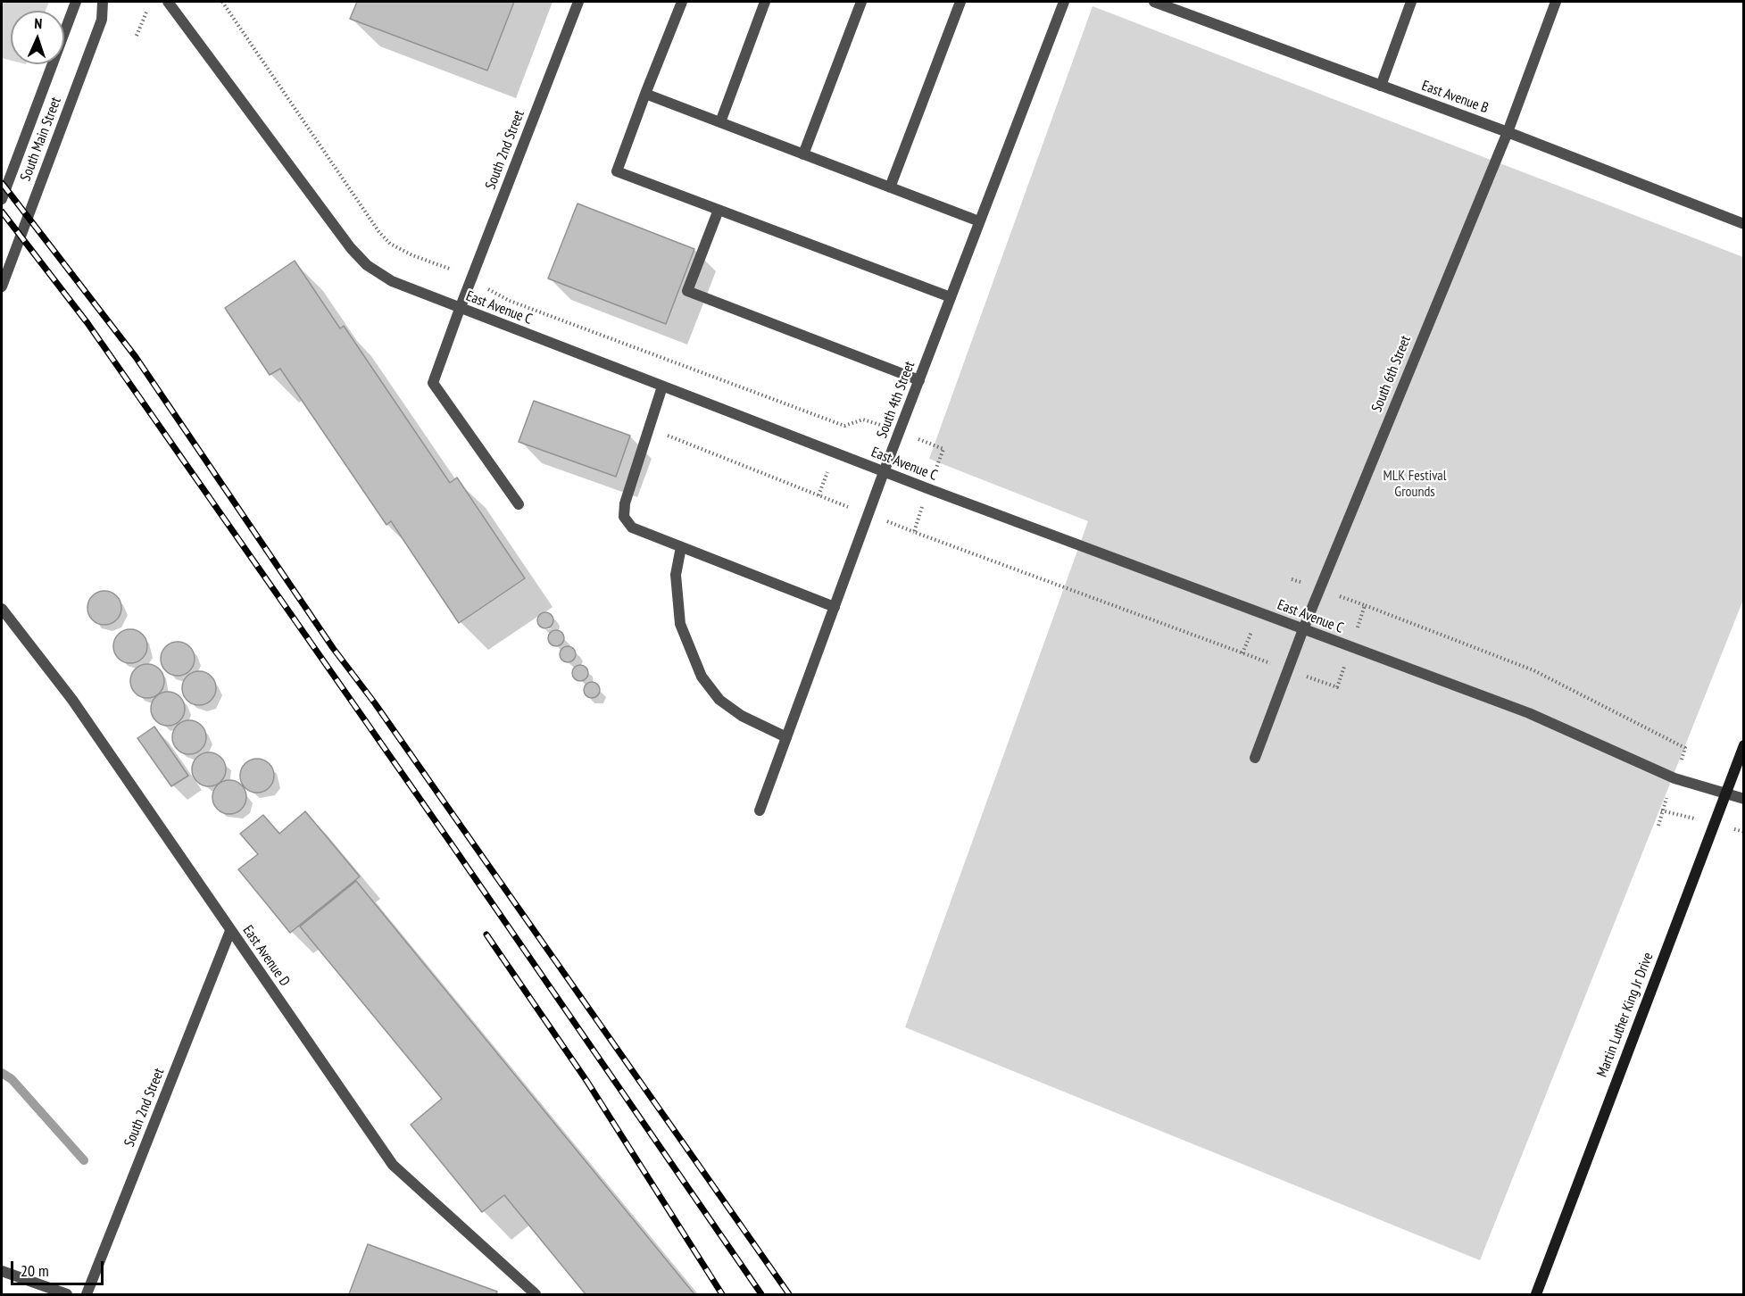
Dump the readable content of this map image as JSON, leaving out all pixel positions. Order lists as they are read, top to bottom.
{
  "streets": {
    "main road": ["Martin Luther King Jr Drive"],
    "street": [
      "East Avenue B",
      "South Main Street",
      "South 2nd Street",
      "East Avenue C",
      "South 6th Street",
      "South 4th Street",
      "East Avenue D"
    ]
  },
  "crossings": [
    ["East Avenue B", "South 6th Street"],
    ["South 2nd Street", "East Avenue C"],
    ["South 2nd Street", "East Avenue D"],
    ["East Avenue C", "South 6th Street"],
    ["East Avenue C", "South 4th Street"],
    ["East Avenue C", "Martin Luther King Jr Drive"]
  ],
  "parks": ["MLK Festival Grounds"],
  "scale_bar": "20 m",
  "north": "top"
}
